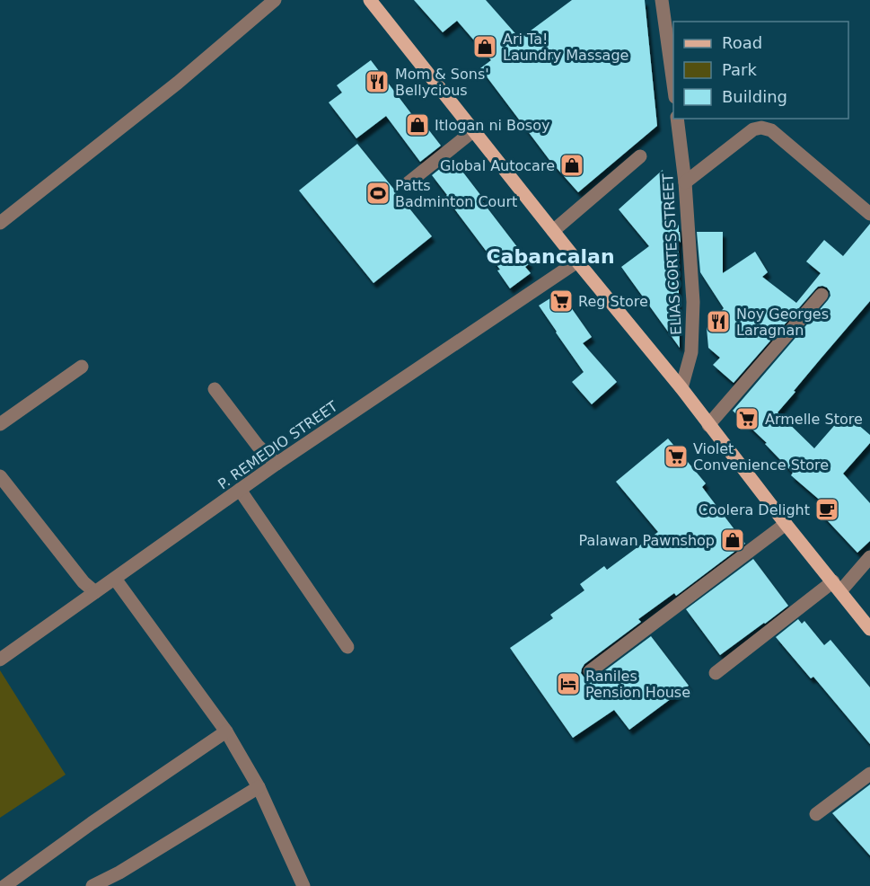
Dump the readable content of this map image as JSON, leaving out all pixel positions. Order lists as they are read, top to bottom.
{
  "streets": {
    "street": ["ELIAS CORTES STREET", "P. REMEDIO STREET"]
  },
  "districts": ["Cabancalan"],
  "places": {
    "shop": [
      "Ari Ta! Laundry Massage",
      "Itlogan ni Bosoy",
      "Global Autocare",
      "Palawan Pawnshop"
    ],
    "restaurant": ["Mom & Sons' Bellycious", "Noy Georges Laragnan"],
    "sports": ["Patts Badminton Court"],
    "supermarket": ["Reg Store", "Armelle Store", "Violet Convenience Store"],
    "cafe": ["Coolera Delight"],
    "hotel": ["Raniles Pension House"]
  },
  "legend": ["Road", "Park", "Building"]
}
